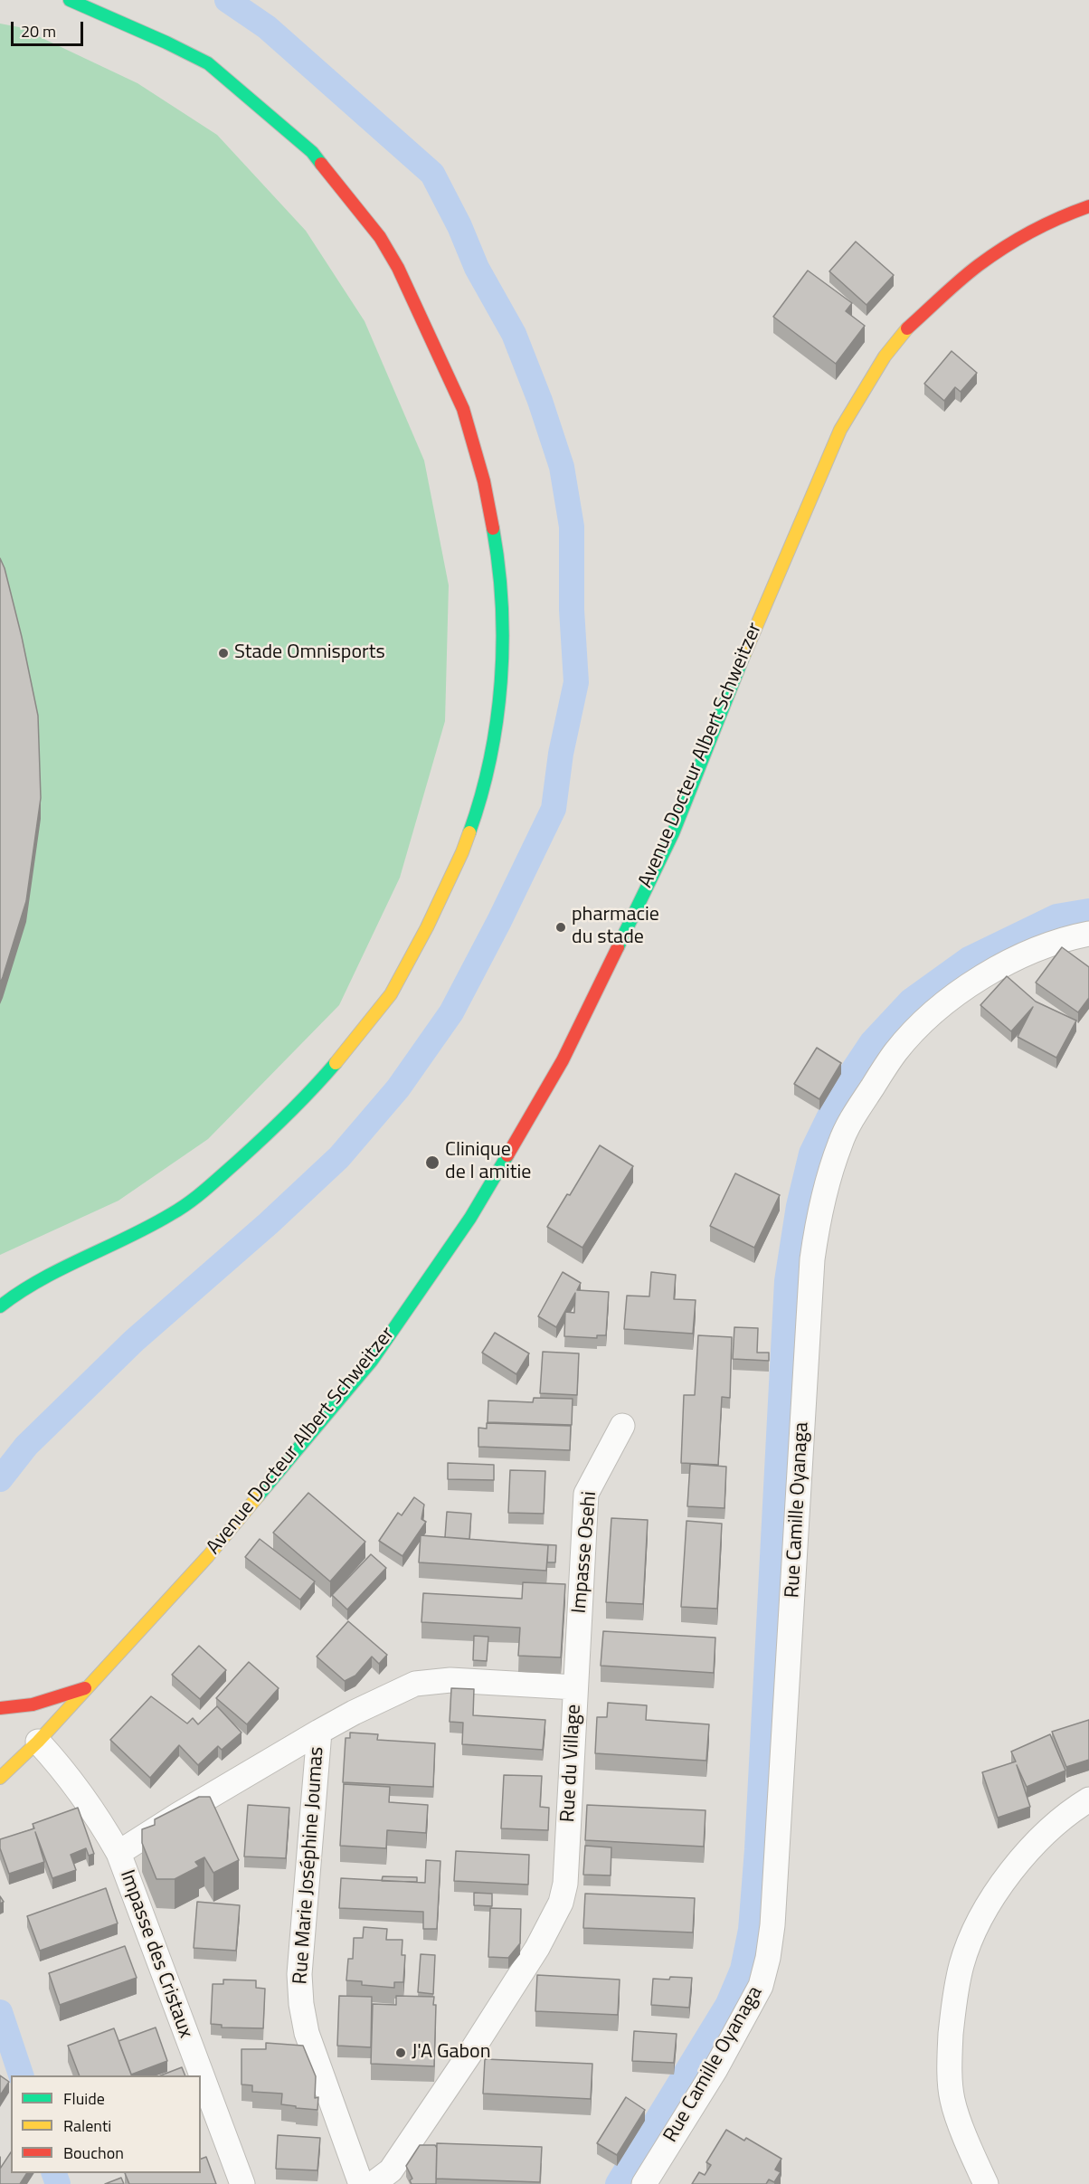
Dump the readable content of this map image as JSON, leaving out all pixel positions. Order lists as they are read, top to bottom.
{
  "streets": {
    "main road": ["Avenue Docteur Albert Schweitzer"],
    "street": [
      "Rue Camille Oyanaga",
      "Impasse Osehi",
      "Rue du Village",
      "Rue Marie Joséphine Joumas",
      "Impasse des Cristaux"
    ]
  },
  "crossings": [
    ["Avenue Docteur Albert Schweitzer", "Impasse des Cristaux"],
    ["Impasse Osehi", "Rue du Village"],
    ["Rue du Village", "Rue Marie Joséphine Joumas"],
    ["Rue du Village", "Impasse des Cristaux"]
  ],
  "places": [
    "Stade Omnisports",
    "pharmacie du stade",
    "Clinique de l amitie",
    "J'A Gabon"
  ],
  "legend": ["Fluide", "Ralenti", "Bouchon"],
  "scale_bar": "20 m"
}
